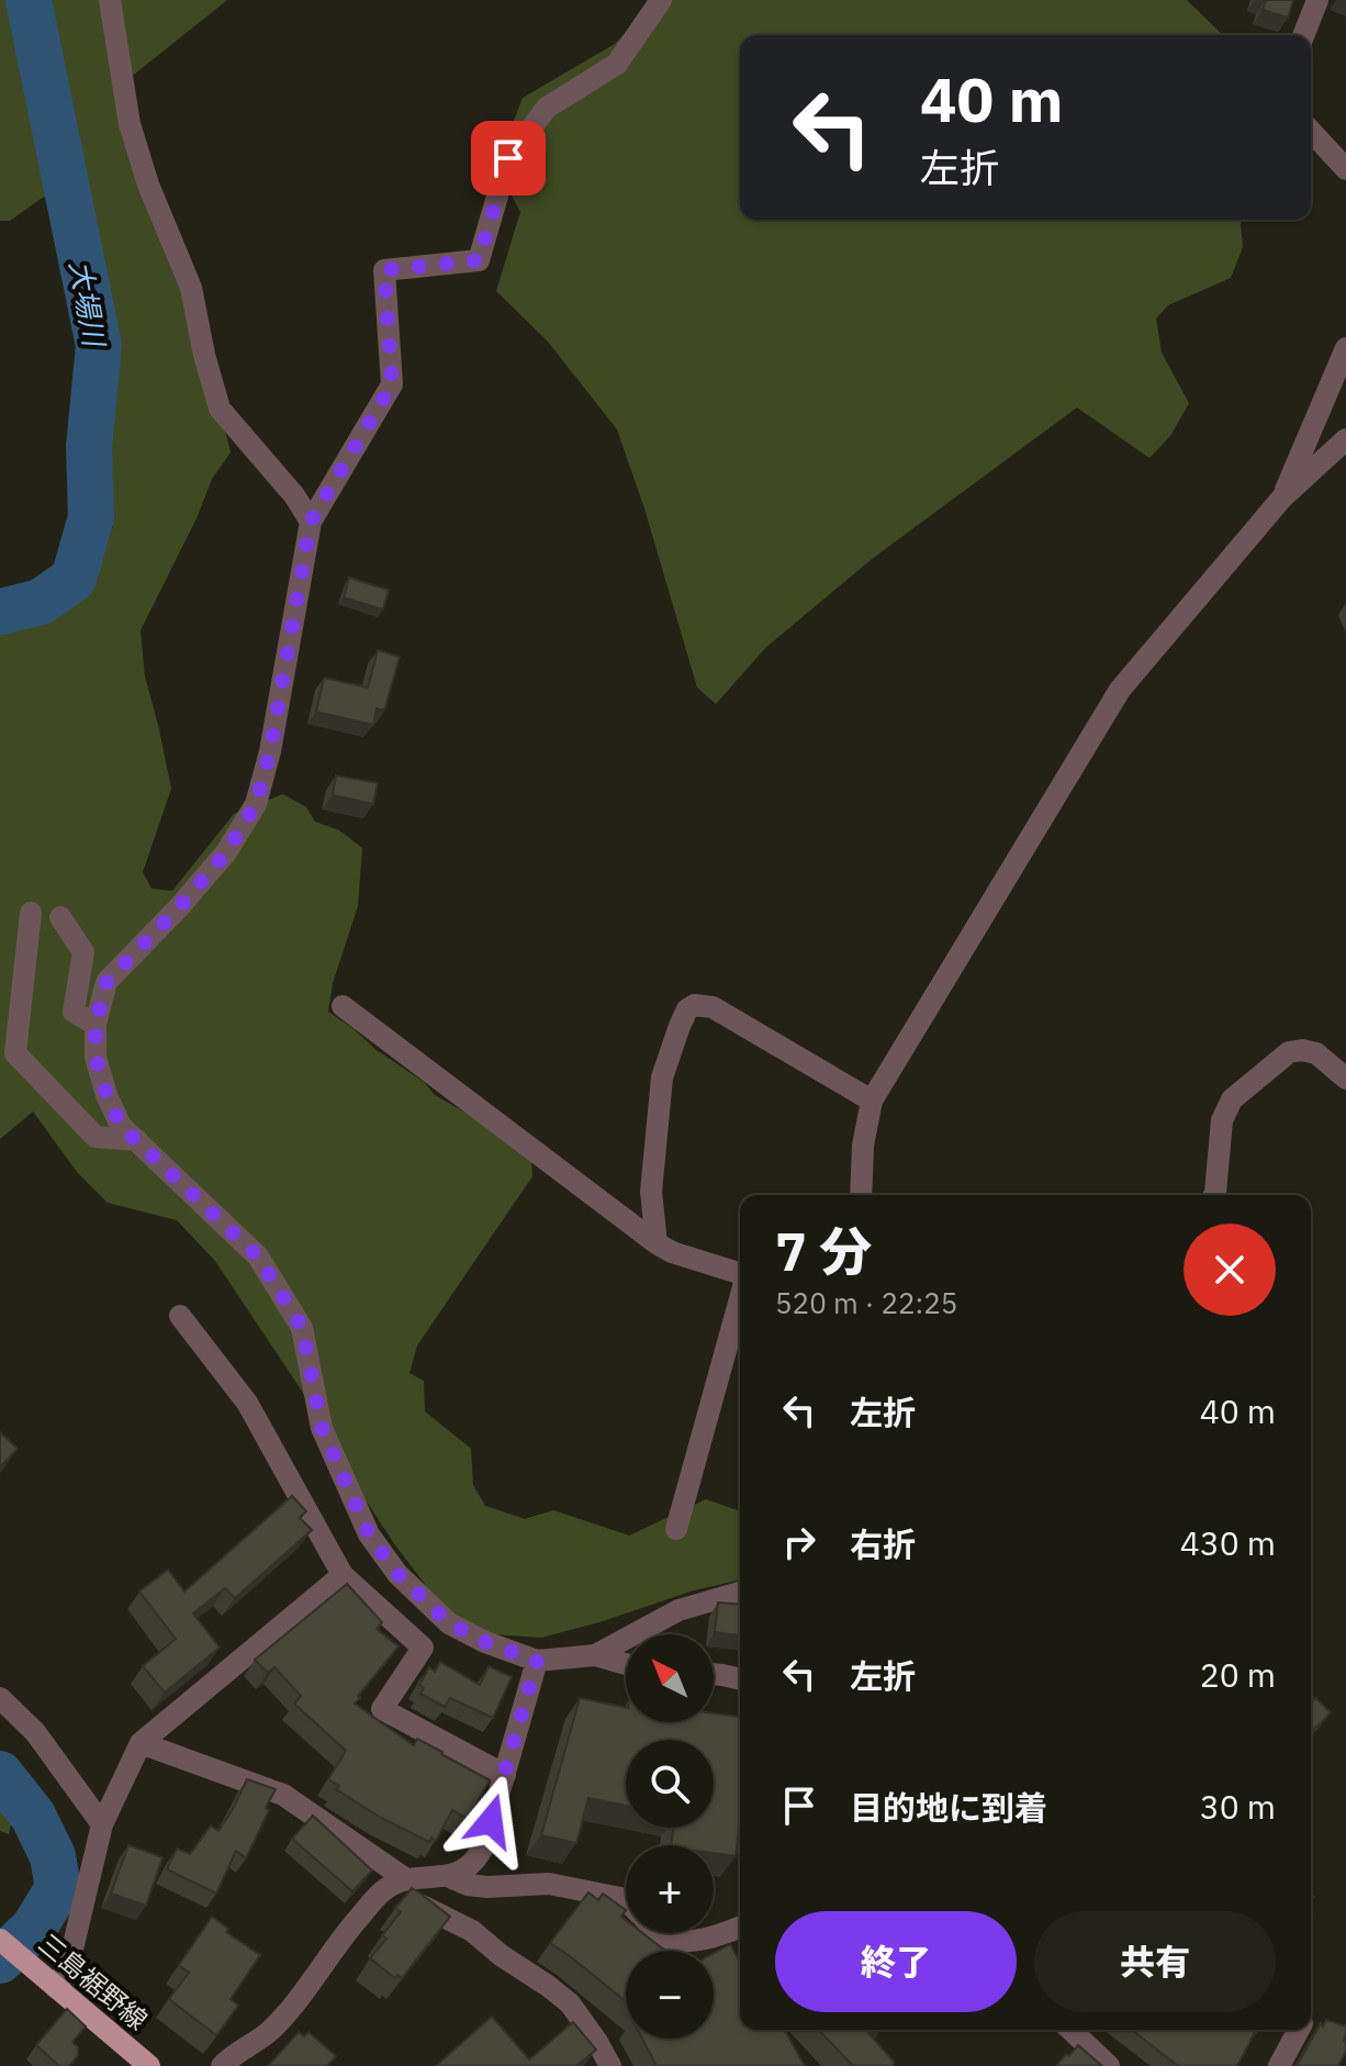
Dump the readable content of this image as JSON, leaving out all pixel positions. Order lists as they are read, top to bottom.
{
  "streets": {
    "main road": ["三島裾野線"]
  },
  "water": ["大場川"],
  "north": "top left",
  "page": {
    "turn": ["40 m", "左折"],
    "heading": ["7 分", "520 m · 22:25"],
    "list": [
      {
        "name": "左折",
        "value": "40 m"
      },
      {
        "name": "右折",
        "value": "430 m"
      },
      {
        "name": "左折",
        "value": "20 m"
      },
      {
        "name": "目的地に到着",
        "value": "30 m"
      }
    ],
    "map_buttons": ["+", "−"],
    "buttons": ["終了", "共有"]
  }
}
